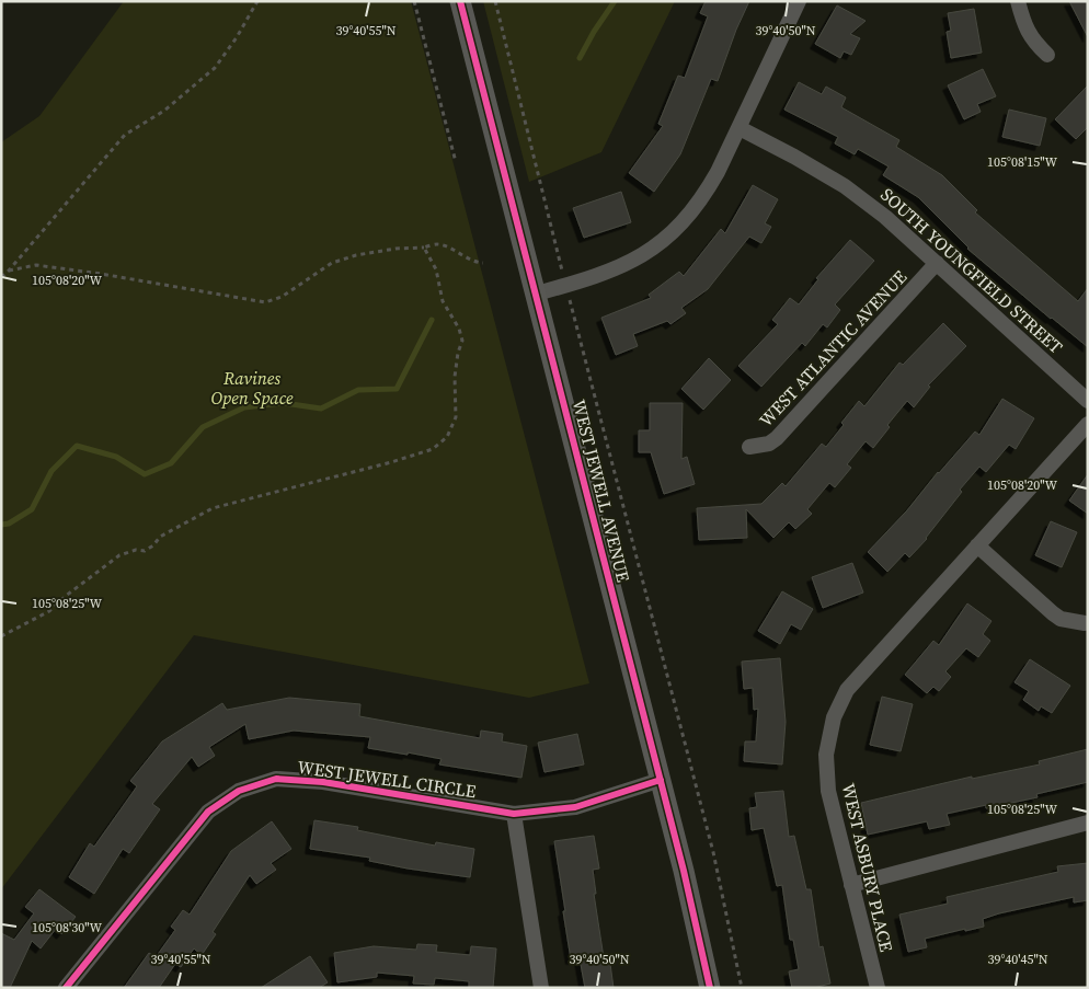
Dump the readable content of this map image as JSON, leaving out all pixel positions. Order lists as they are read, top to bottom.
{
  "streets": {
    "main road": ["WEST JEWELL AVENUE"],
    "street": [
      "SOUTH YOUNGFIELD STREET",
      "WEST ATLANTIC AVENUE",
      "WEST JEWELL CIRCLE",
      "WEST ASBURY PLACE"
    ]
  },
  "crossings": [
    ["SOUTH YOUNGFIELD STREET", "WEST ATLANTIC AVENUE"],
    ["WEST JEWELL AVENUE", "WEST JEWELL CIRCLE"]
  ],
  "parks": ["Ravines Open Space"],
  "coordinates": [
    "39°40'55\"N",
    "39°40'50\"N",
    "105°08'15\"W",
    "105°08'20\"W",
    "105°08'25\"W",
    "105°08'30\"W",
    "39°40'45\"N"
  ]
}
